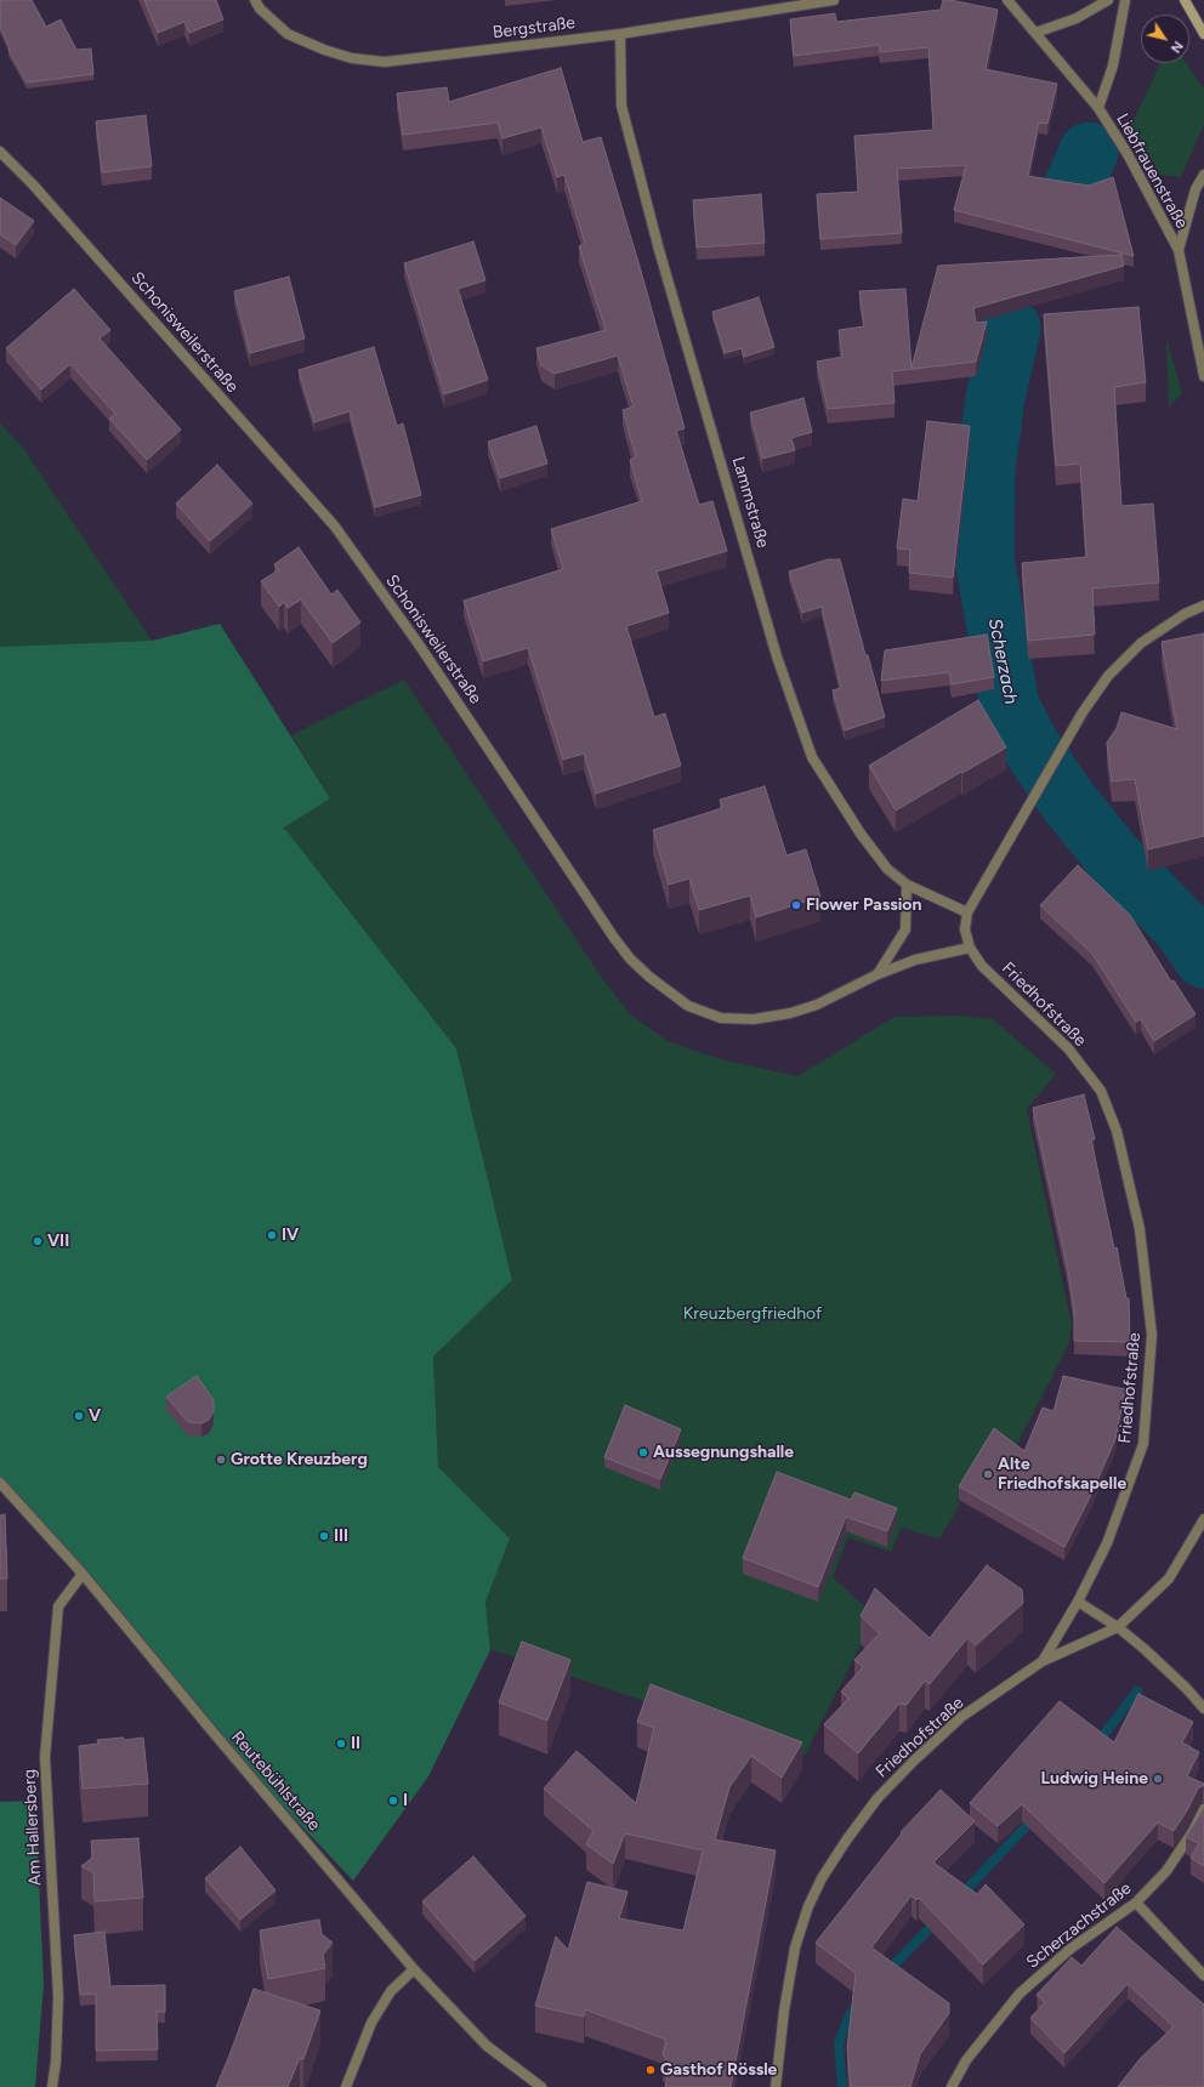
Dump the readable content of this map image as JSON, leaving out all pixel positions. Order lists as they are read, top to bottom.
{
  "streets": {
    "street": [
      "Bergstraße",
      "Liebfrauenstraße",
      "Schonisweilerstraße",
      "Lammstraße",
      "Friedhofstraße",
      "Reutebühlstraße",
      "Am Hallersberg",
      "Scherzachstraße"
    ]
  },
  "crossings": [
    ["Bergstraße", "Lammstraße"],
    ["Schonisweilerstraße", "Friedhofstraße"],
    ["Reutebühlstraße", "Am Hallersberg"]
  ],
  "water": ["Scherzach"],
  "parks": ["Kreuzbergfriedhof"],
  "places": [
    "Flower Passion",
    "IV",
    "VII",
    "V",
    "Aussegnungshalle",
    "Grotte Kreuzberg",
    "Alte Friedhofskapelle",
    "III",
    "II",
    "Ludwig Heine",
    "I",
    "Gasthof Rössle"
  ],
  "north": "bottom right"
}
